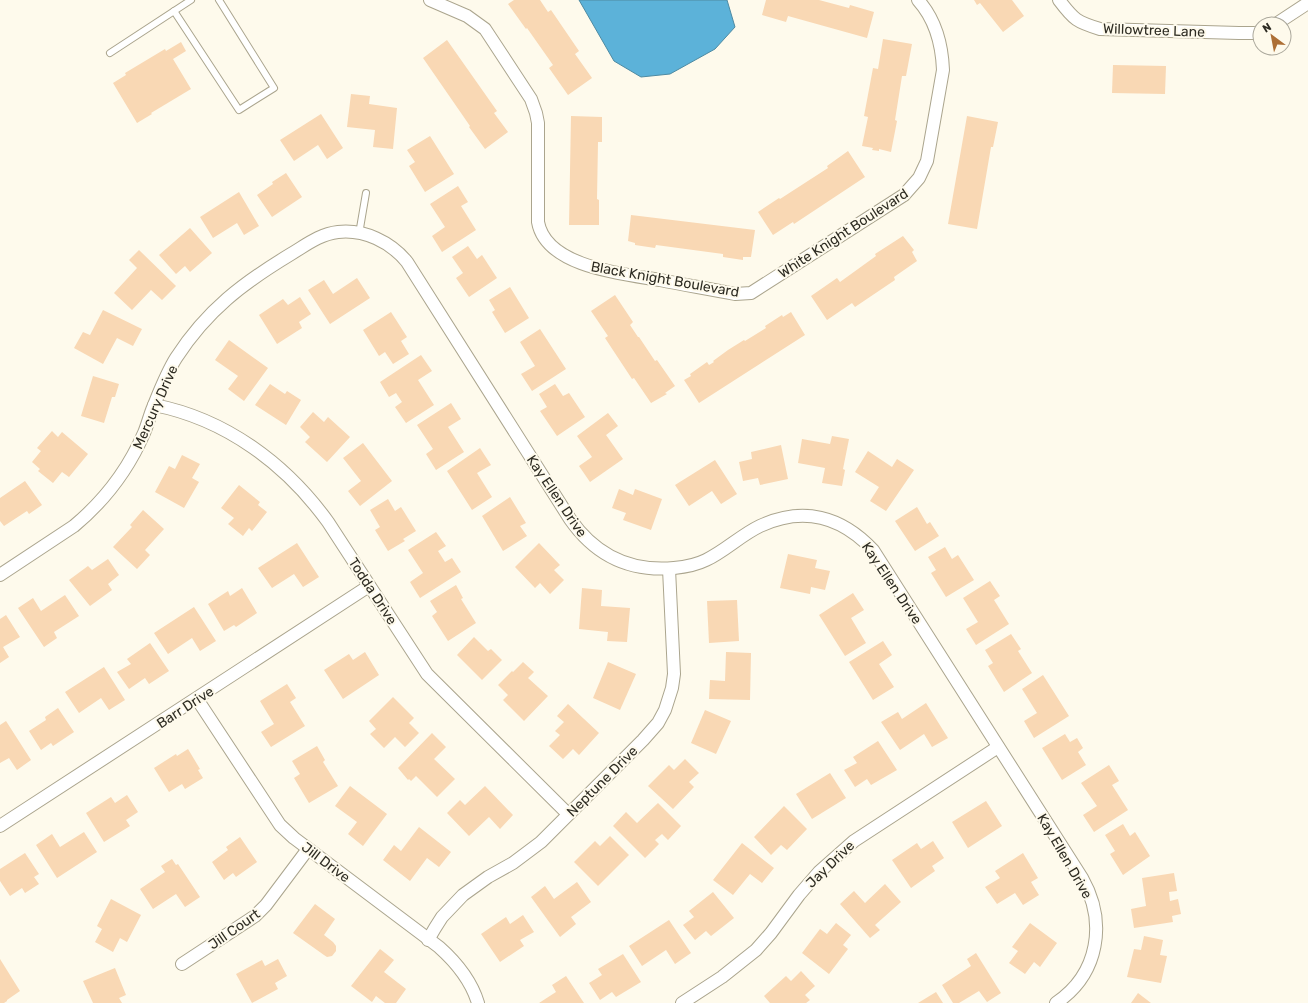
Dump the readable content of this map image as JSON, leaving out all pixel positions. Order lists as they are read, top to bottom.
{
  "streets": {
    "street": [
      "Willowtree Lane",
      "White Knight Boulevard",
      "Black Knight Boulevard",
      "Mercury Drive",
      "Kay Ellen Drive",
      "Todda Drive",
      "Barr Drive",
      "Neptune Drive",
      "Jill Drive",
      "Jay Drive",
      "Jill Court"
    ]
  },
  "crossings": [
    ["White Knight Boulevard", "Black Knight Boulevard"],
    ["Mercury Drive", "Kay Ellen Drive"],
    ["Mercury Drive", "Todda Drive"],
    ["Kay Ellen Drive", "Neptune Drive"],
    ["Kay Ellen Drive", "Jay Drive"],
    ["Todda Drive", "Barr Drive"],
    ["Todda Drive", "Neptune Drive"],
    ["Barr Drive", "Jill Drive"],
    ["Neptune Drive", "Jill Drive"],
    ["Jill Drive", "Jill Court"]
  ],
  "north": "top left"
}
